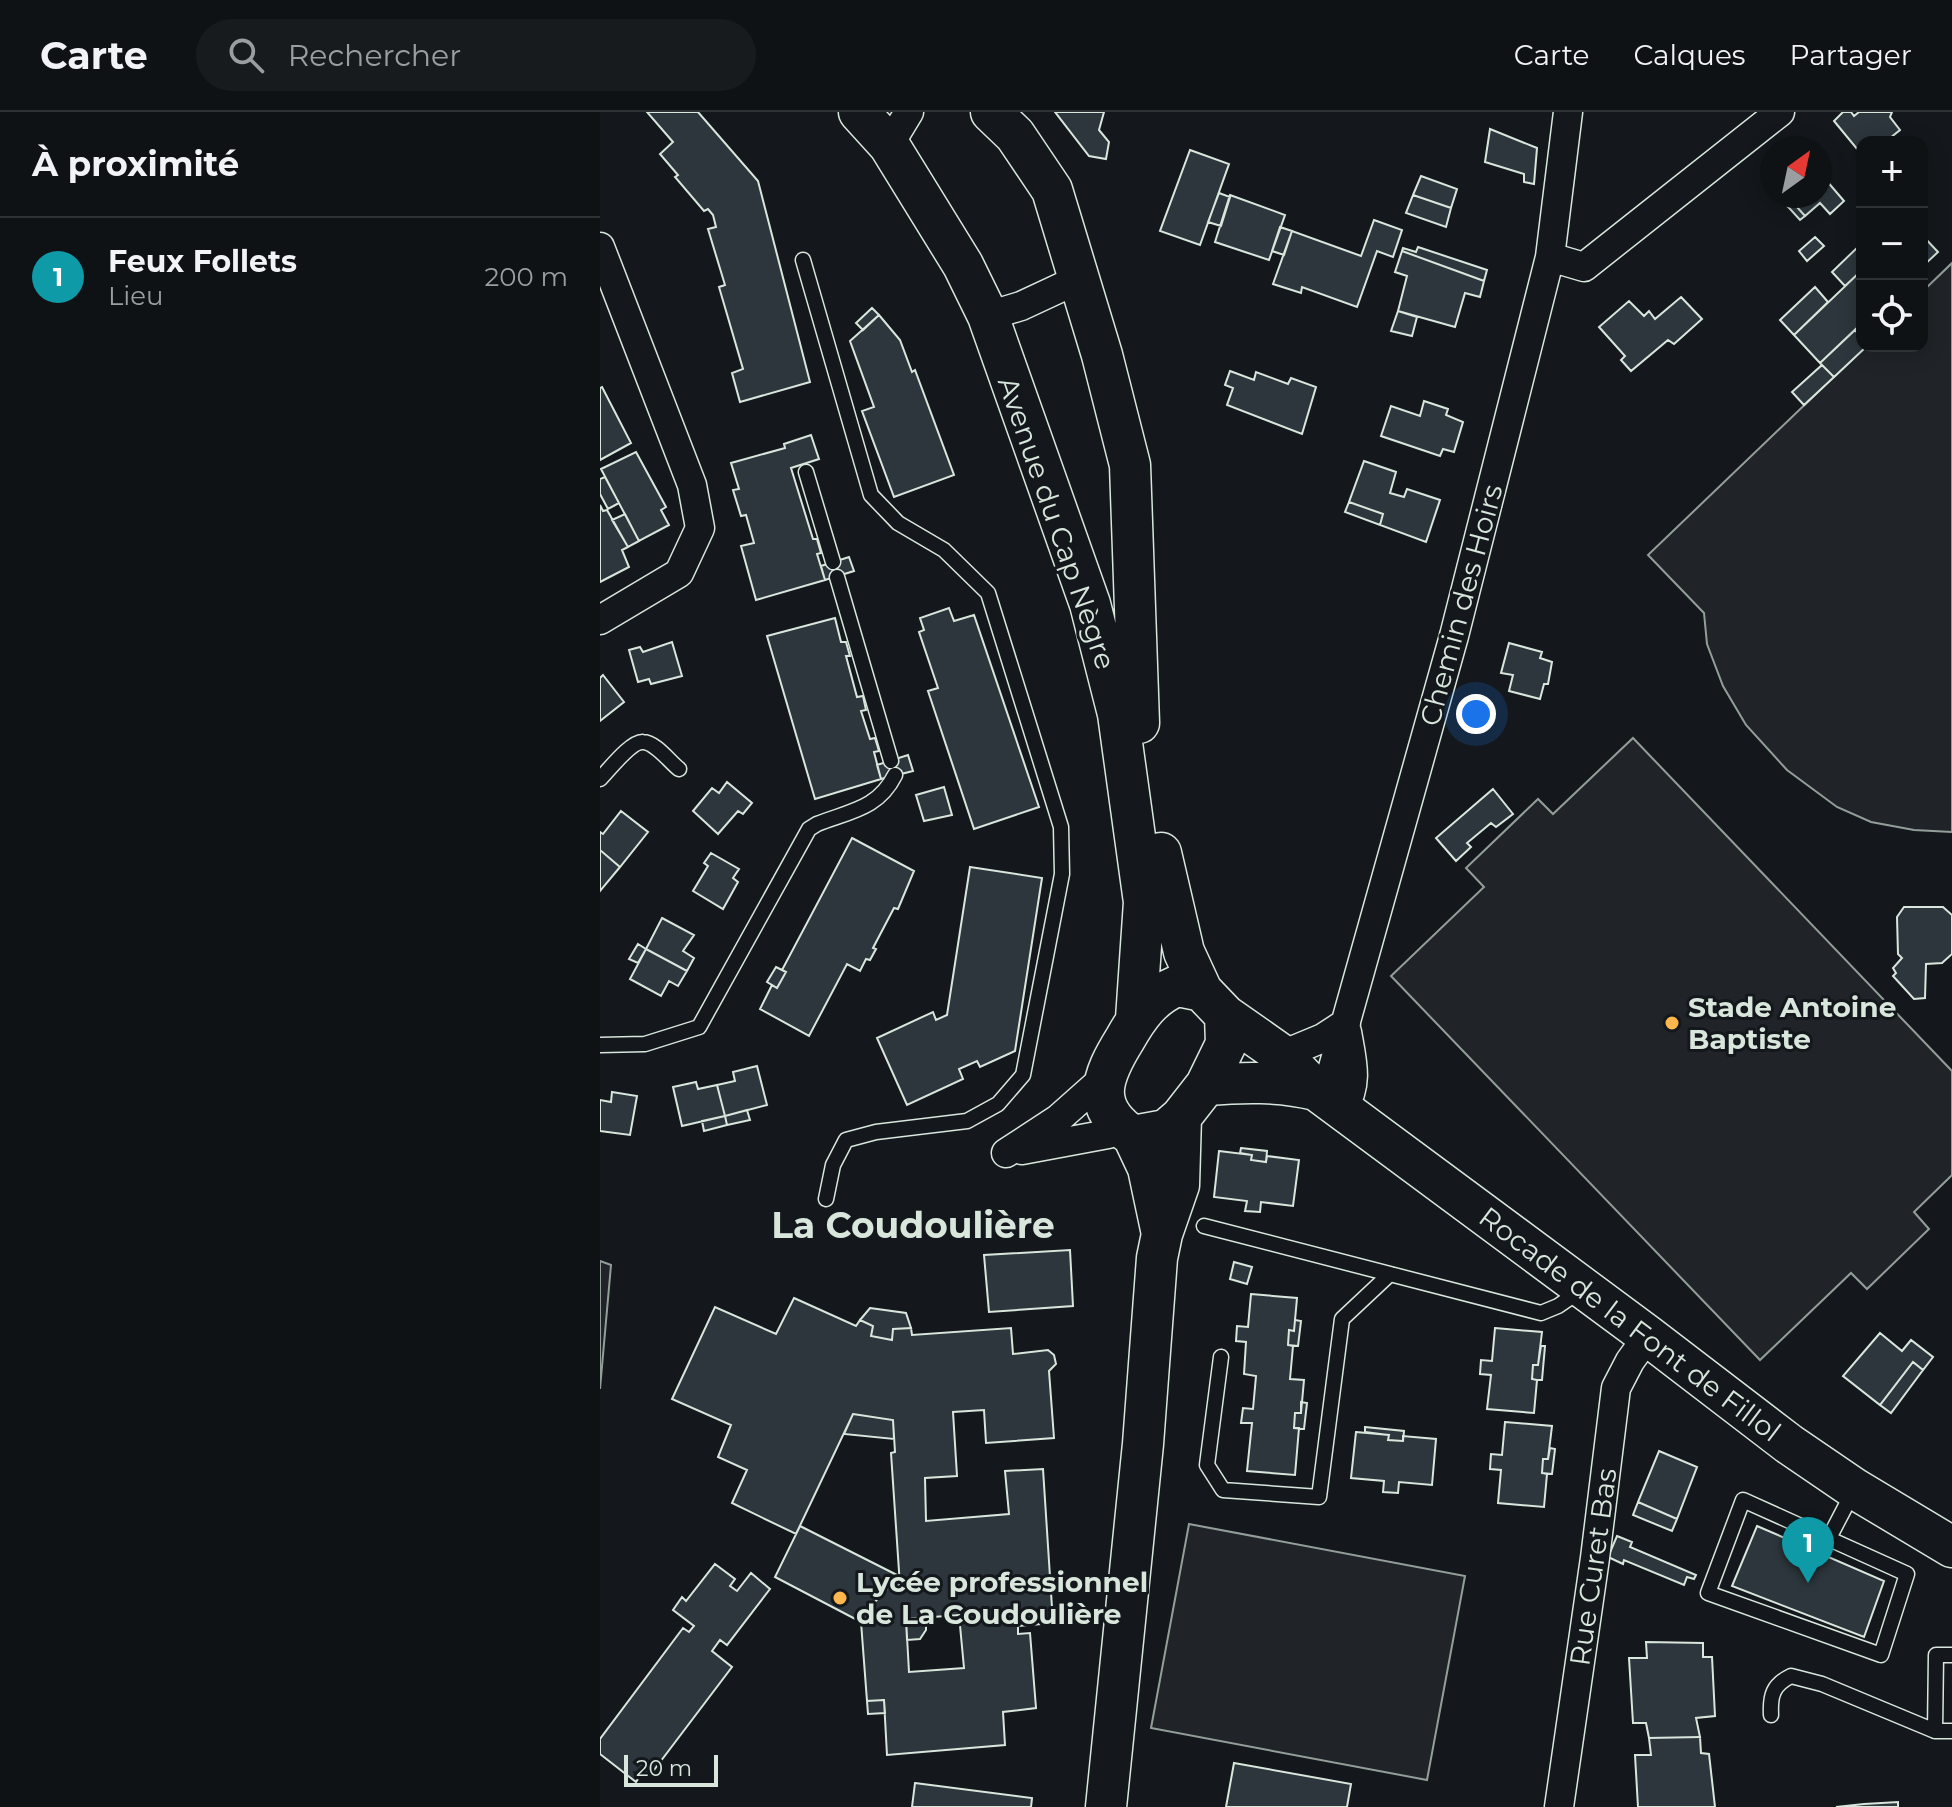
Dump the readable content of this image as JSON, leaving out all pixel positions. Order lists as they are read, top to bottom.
{
  "streets": {
    "street": [
      "Avenue du Cap Nègre",
      "Chemin des Hoirs",
      "Rocade de la Font de Fillol",
      "Rue Curet Bas"
    ]
  },
  "crossings": [
    ["Avenue du Cap Nègre", "Rocade de la Font de Fillol"],
    ["Chemin des Hoirs", "Rocade de la Font de Fillol"],
    ["Rocade de la Font de Fillol", "Rue Curet Bas"]
  ],
  "districts": ["La Coudoulière"],
  "places": ["Stade Antoine Baptiste", "Lycée professionnel de La Coudoulière"],
  "scale_bar": "20 m",
  "north": "top right",
  "page": {
    "header": "Carte",
    "search": "Rechercher",
    "nav": ["Carte", "Calques", "Partager"],
    "heading": "À proximité",
    "map_buttons": ["+", "−"],
    "list": [
      {
        "mark": "1",
        "name": "Feux Follets",
        "note": "Lieu",
        "value": "200 m"
      }
    ],
    "pins": "1",
    "scale": "20 m"
  }
}
